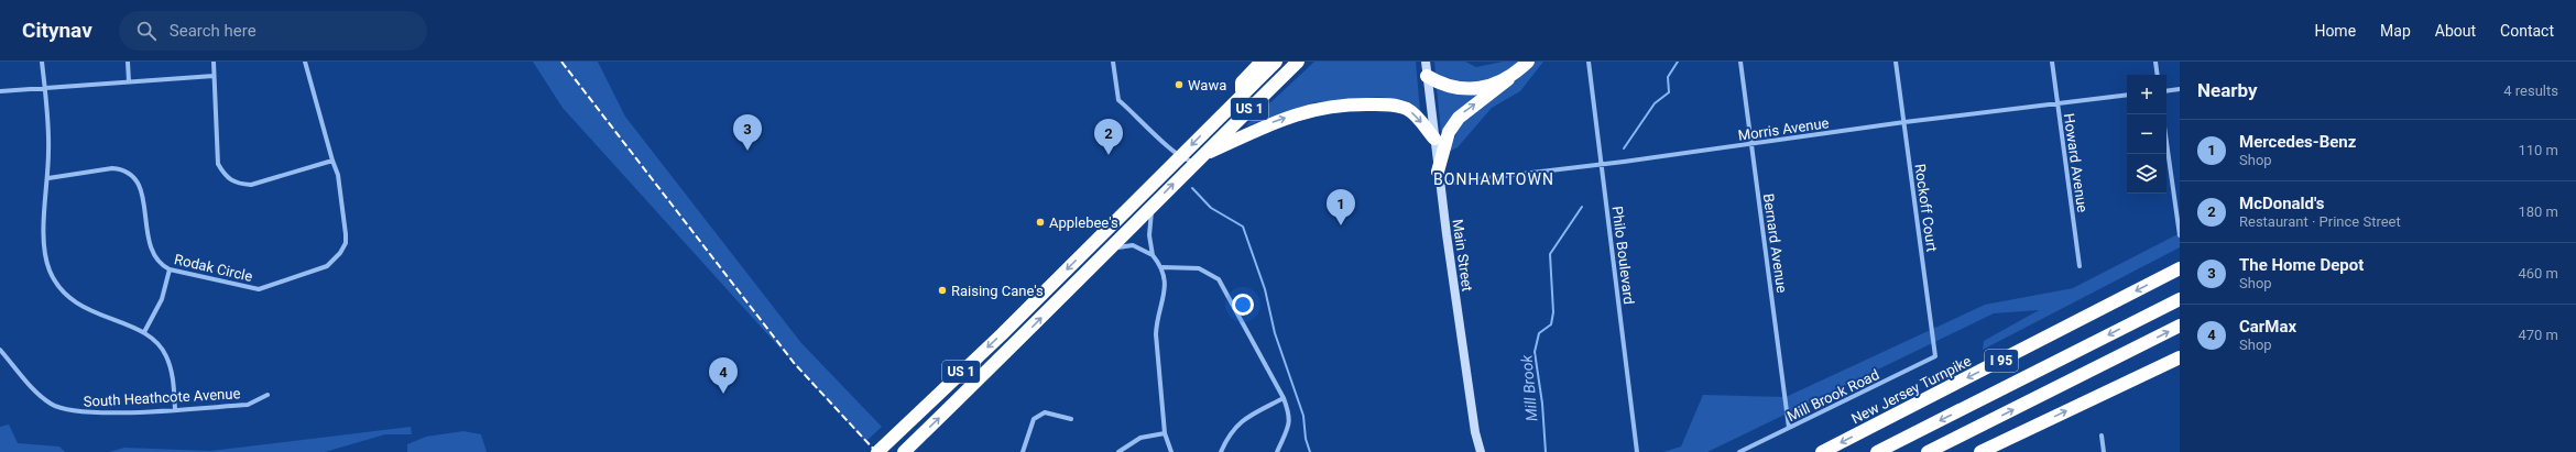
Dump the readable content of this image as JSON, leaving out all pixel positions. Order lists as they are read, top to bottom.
{
  "streets": {
    "highway": ["US 1", "I 95", "New Jersey Turnpike"],
    "main road": ["Main Street"],
    "street": [
      "Morris Avenue",
      "Howard Avenue",
      "Rockoff Court",
      "Bernard Avenue",
      "Philo Boulevard",
      "Rodak Circle",
      "Mill Brook Road",
      "South Heathcote Avenue"
    ]
  },
  "crossings": [
    ["Morris Avenue", "Howard Avenue"],
    ["Morris Avenue", "Rockoff Court"],
    ["Morris Avenue", "Bernard Avenue"],
    ["Morris Avenue", "Main Street"],
    ["Morris Avenue", "Philo Boulevard"],
    ["Rockoff Court", "Mill Brook Road"],
    ["Bernard Avenue", "Mill Brook Road"]
  ],
  "districts": ["BONHAMTOWN"],
  "water": ["Mill Brook"],
  "places": ["Wawa", "Applebee's", "Raising Cane's"],
  "page": {
    "header": "Citynav",
    "search": "Search here",
    "nav": [
      "Home",
      "Map",
      "About",
      "Contact"
    ],
    "heading": ["Nearby", "4 results"],
    "map_buttons": ["+", "−"],
    "pins": [
      "3",
      "2",
      "1",
      "4"
    ],
    "list": [
      {
        "mark": "1",
        "name": "Mercedes-Benz",
        "note": "Shop",
        "value": "110 m"
      },
      {
        "mark": "2",
        "name": "McDonald's",
        "note": "Restaurant · Prince Street",
        "value": "180 m"
      },
      {
        "mark": "3",
        "name": "The Home Depot",
        "note": "Shop",
        "value": "460 m"
      },
      {
        "mark": "4",
        "name": "CarMax",
        "note": "Shop",
        "value": "470 m"
      }
    ]
  }
}
